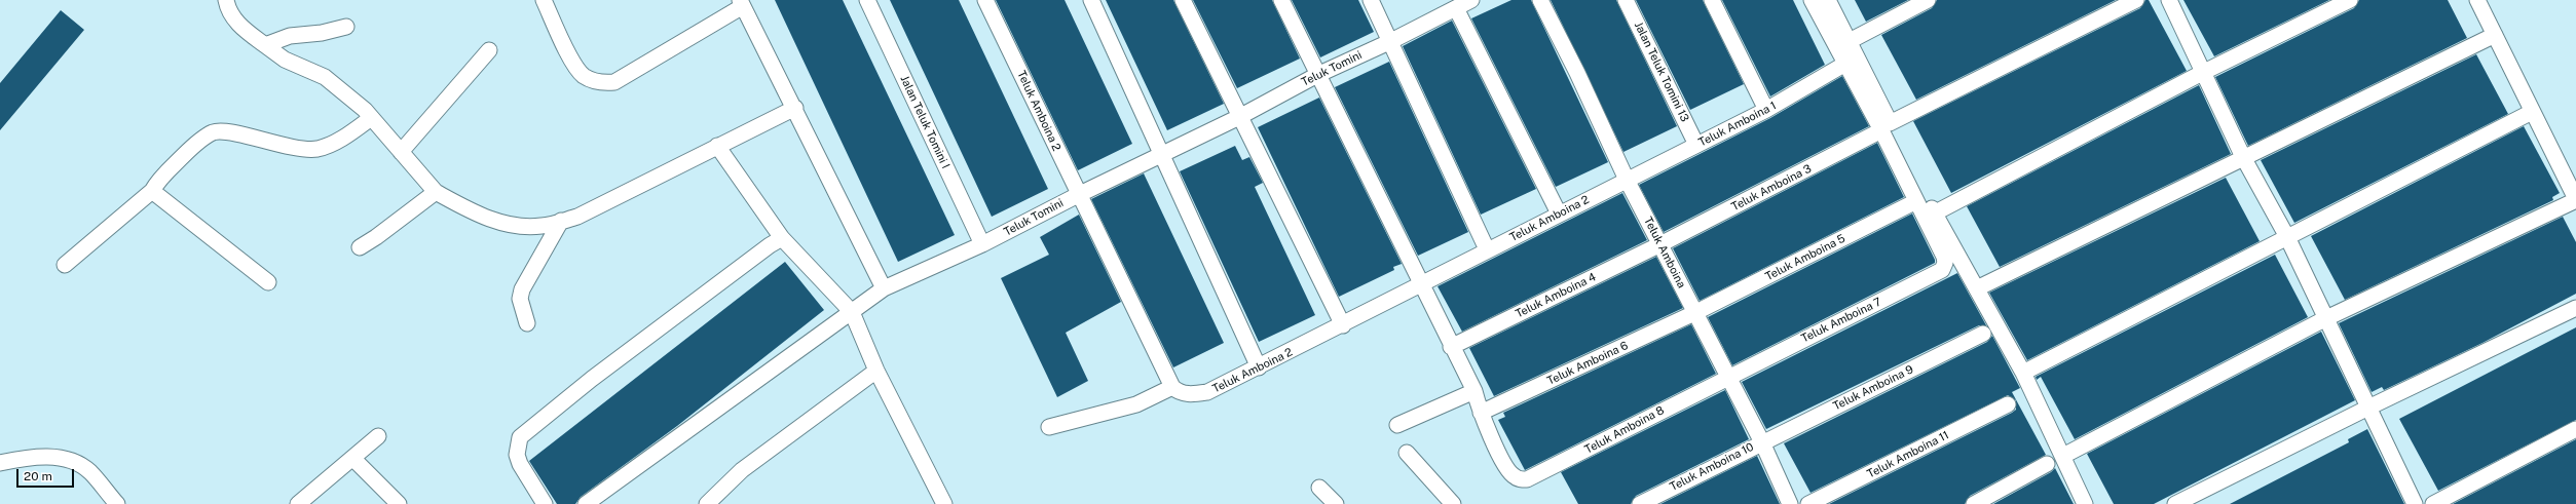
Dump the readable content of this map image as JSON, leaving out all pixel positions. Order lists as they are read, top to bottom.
{
  "streets": {
    "street": [
      "Teluk Tomini",
      "Jalan Teluk Tomini 13",
      "Teluk Amboina 2",
      "Jalan Teluk Tomini I",
      "Teluk Amboina 1",
      "Teluk Amboina 3",
      "Teluk Amboina",
      "Teluk Amboina 5",
      "Teluk Amboina 4",
      "Teluk Amboina 7",
      "Teluk Amboina 6",
      "Teluk Amboina 9",
      "Teluk Amboina 8",
      "Teluk Amboina 11",
      "Teluk Amboina 10"
    ]
  },
  "crossings": [
    ["Teluk Tomini", "Teluk Amboina 2"],
    ["Teluk Tomini", "Jalan Teluk Tomini I"],
    ["Jalan Teluk Tomini 13", "Teluk Amboina 1"],
    ["Teluk Amboina 2", "Teluk Amboina 1"],
    ["Teluk Amboina 2", "Teluk Amboina"],
    ["Teluk Amboina 1", "Teluk Amboina"],
    ["Teluk Amboina 3", "Teluk Amboina"],
    ["Teluk Amboina 3", "Teluk Amboina 4"],
    ["Teluk Amboina", "Teluk Amboina 5"],
    ["Teluk Amboina", "Teluk Amboina 4"],
    ["Teluk Amboina", "Teluk Amboina 7"],
    ["Teluk Amboina", "Teluk Amboina 6"],
    ["Teluk Amboina", "Teluk Amboina 9"],
    ["Teluk Amboina", "Teluk Amboina 8"],
    ["Teluk Amboina", "Teluk Amboina 10"],
    ["Teluk Amboina 5", "Teluk Amboina 7"],
    ["Teluk Amboina 5", "Teluk Amboina 6"],
    ["Teluk Amboina 7", "Teluk Amboina 8"],
    ["Teluk Amboina 6", "Teluk Amboina 8"],
    ["Teluk Amboina 9", "Teluk Amboina 10"]
  ],
  "scale_bar": "20 m"
}
